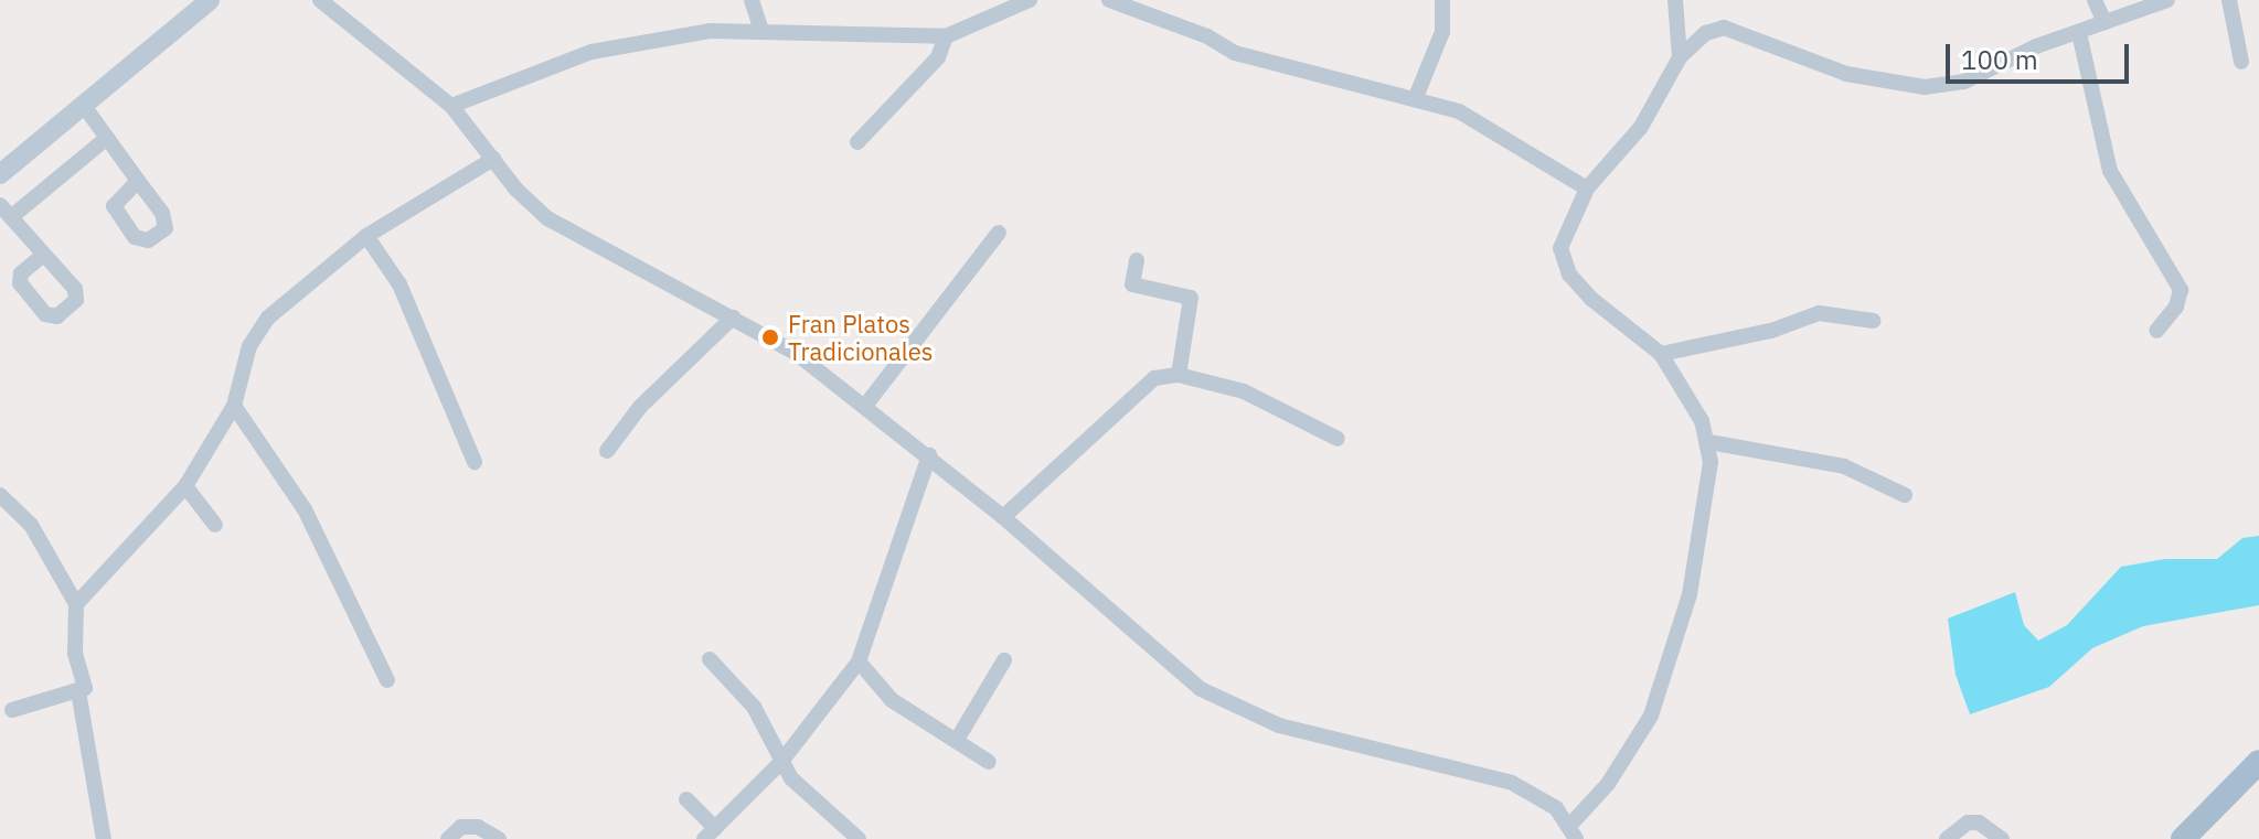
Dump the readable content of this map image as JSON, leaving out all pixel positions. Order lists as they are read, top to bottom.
{
  "places": ["Fran Platos Tradicionales"],
  "scale_bar": "100 m"
}
